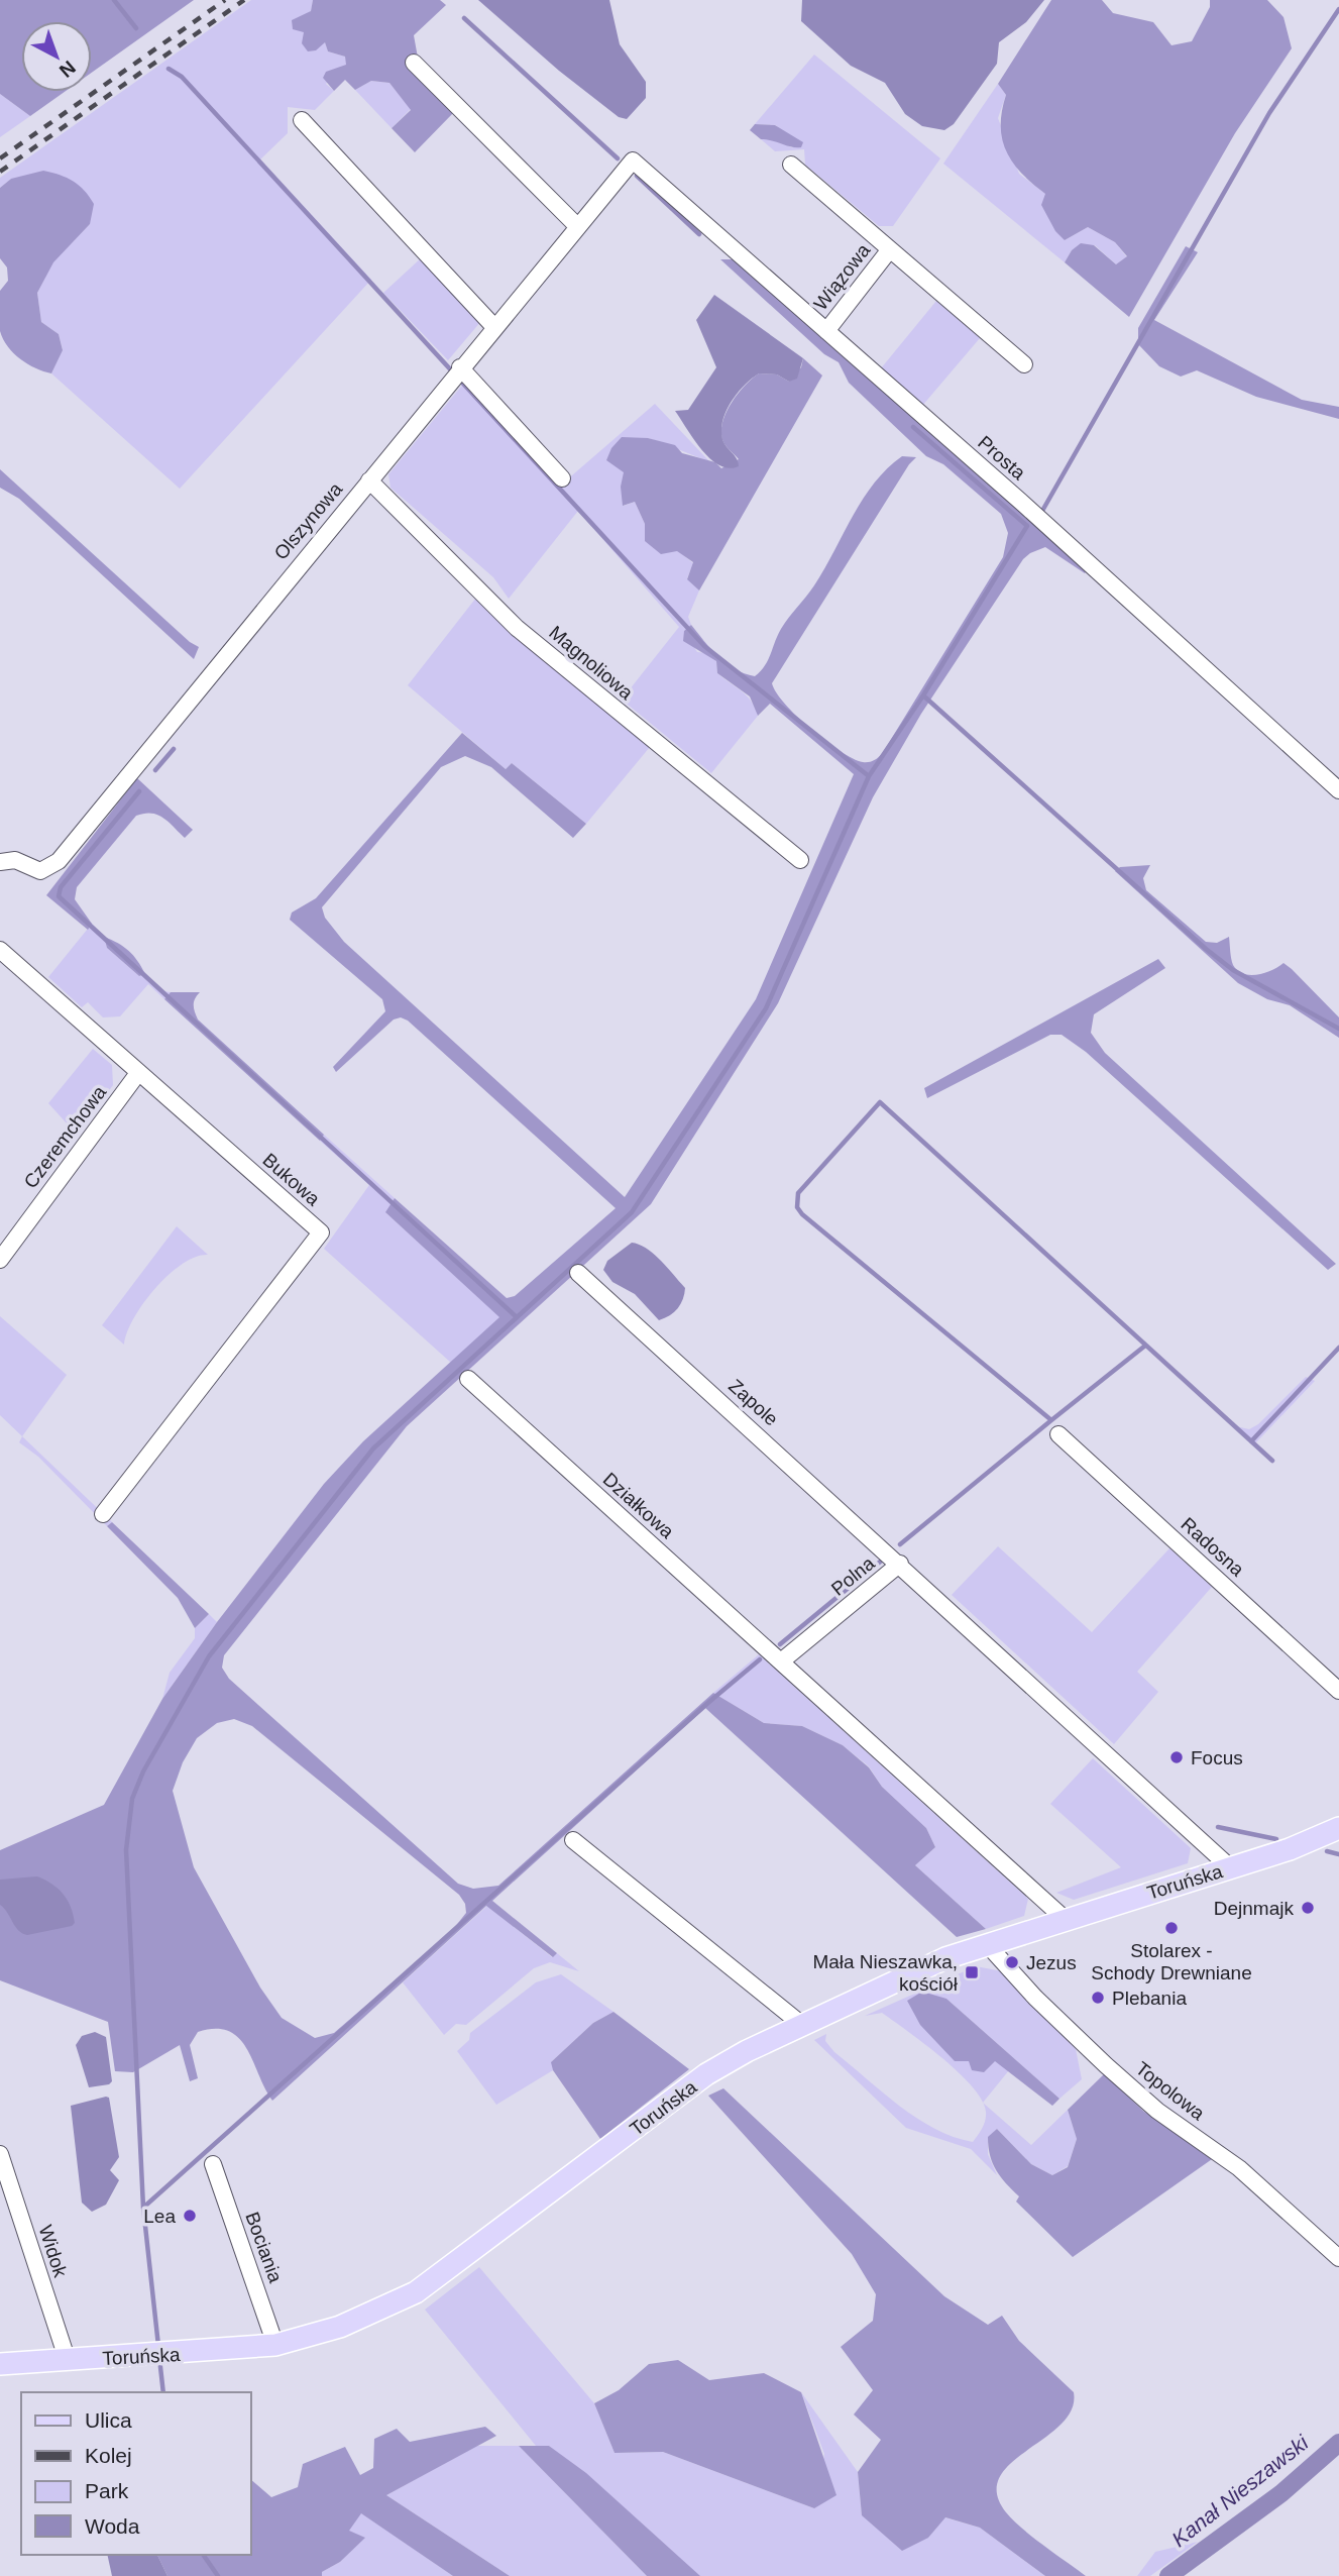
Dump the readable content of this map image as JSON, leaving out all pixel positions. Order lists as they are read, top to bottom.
{
  "streets": {
    "main road": ["Toruńska"],
    "street": [
      "Wiązowa",
      "Prosta",
      "Olszynowa",
      "Magnoliowa",
      "Czeremchowa",
      "Bukowa",
      "Zapole",
      "Działkowa",
      "Radosna",
      "Polna",
      "Topolowa",
      "Bociania",
      "Widok"
    ]
  },
  "crossings": [
    ["Wiązowa", "Prosta"],
    ["Prosta", "Olszynowa"],
    ["Olszynowa", "Magnoliowa"],
    ["Czeremchowa", "Bukowa"],
    ["Zapole", "Polna"],
    ["Działkowa", "Polna"],
    ["Polna", "Toruńska"],
    ["Toruńska", "Topolowa"],
    ["Toruńska", "Bociania"],
    ["Toruńska", "Widok"]
  ],
  "water": ["Kanał Nieszawski"],
  "places": {
    "other": [
      "Focus",
      "Dejnmajk",
      "Stolarex - Schody Drewniane",
      "Jezus",
      "Plebania",
      "Lea"
    ],
    "transit": ["Mała Nieszawka, kościół"]
  },
  "legend": [
    "Ulica",
    "Kolej",
    "Park",
    "Woda"
  ],
  "north": "bottom right"
}
